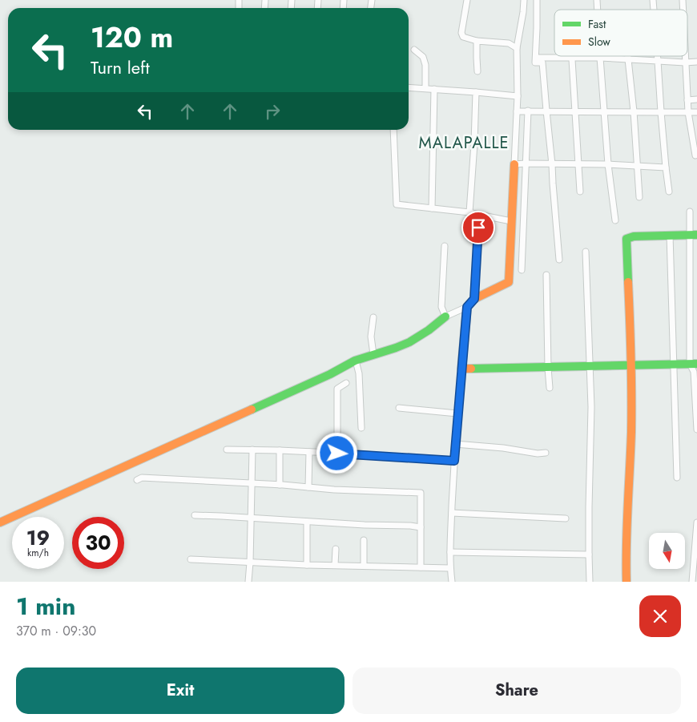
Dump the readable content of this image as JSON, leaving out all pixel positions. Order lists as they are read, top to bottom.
{
  "districts": ["MALAPALLE"],
  "legend": ["Fast", "Slow"],
  "north": "bottom",
  "page": {
    "turn": ["120 m", "Turn left"],
    "speed": "19 km/h",
    "limit": "30",
    "heading": ["1 min", "370 m · 09:30"],
    "buttons": ["Exit", "Share"]
  }
}
